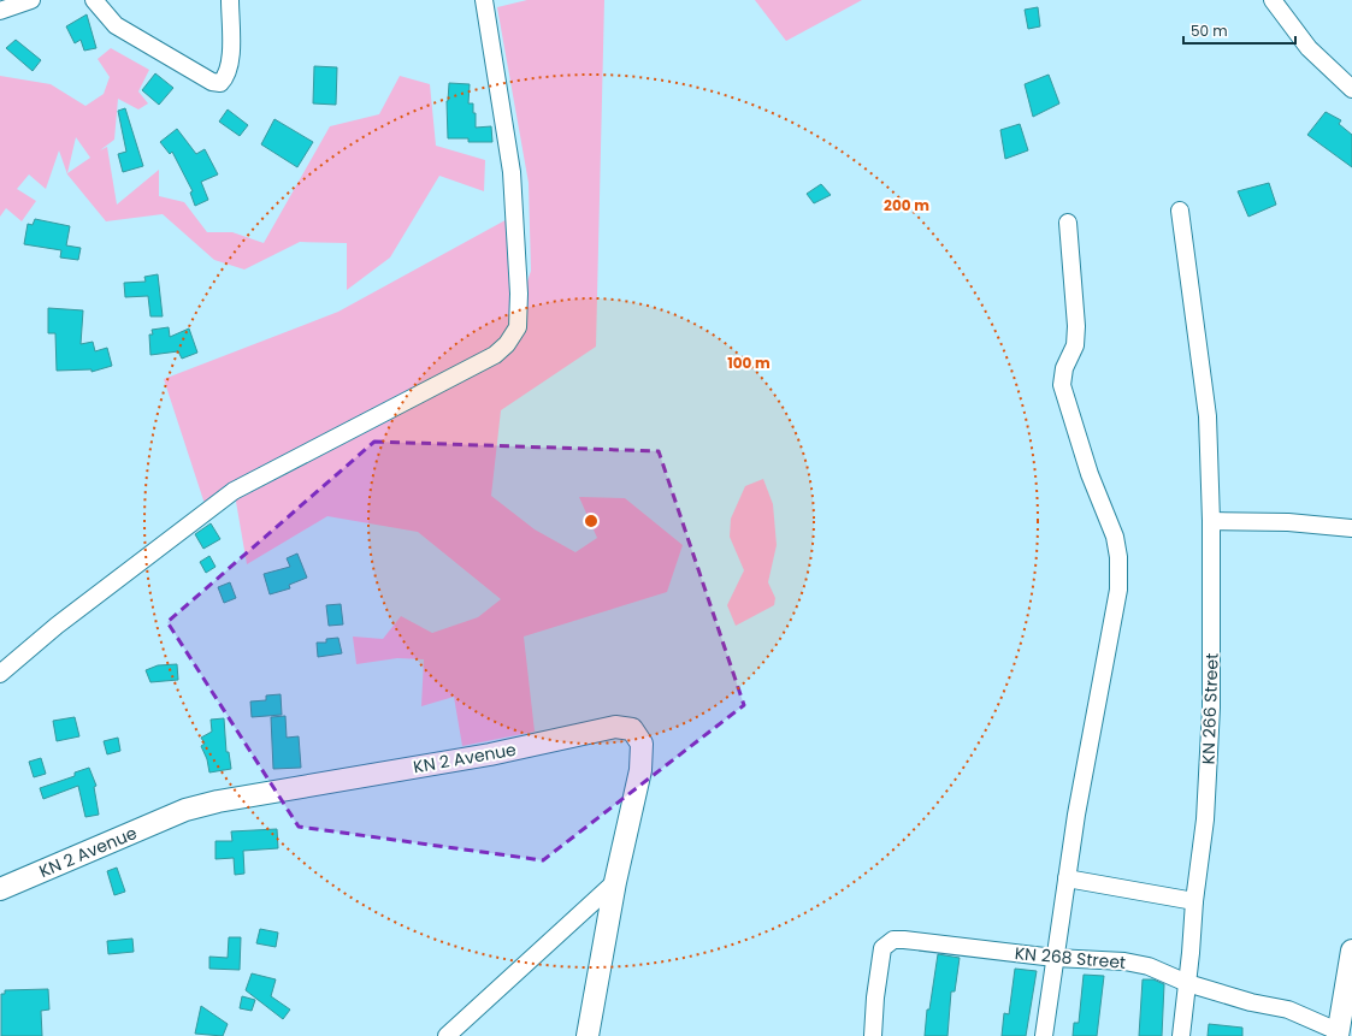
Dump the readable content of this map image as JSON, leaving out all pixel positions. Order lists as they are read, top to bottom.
{
  "streets": {
    "main road": ["KN 2 Avenue"],
    "street": ["KN 266 Street", "KN 268 Street"]
  },
  "crossings": [
    ["KN 266 Street", "KN 268 Street"]
  ],
  "scale_bar": "50 m",
  "rings": ["200 m", "100 m"]
}
